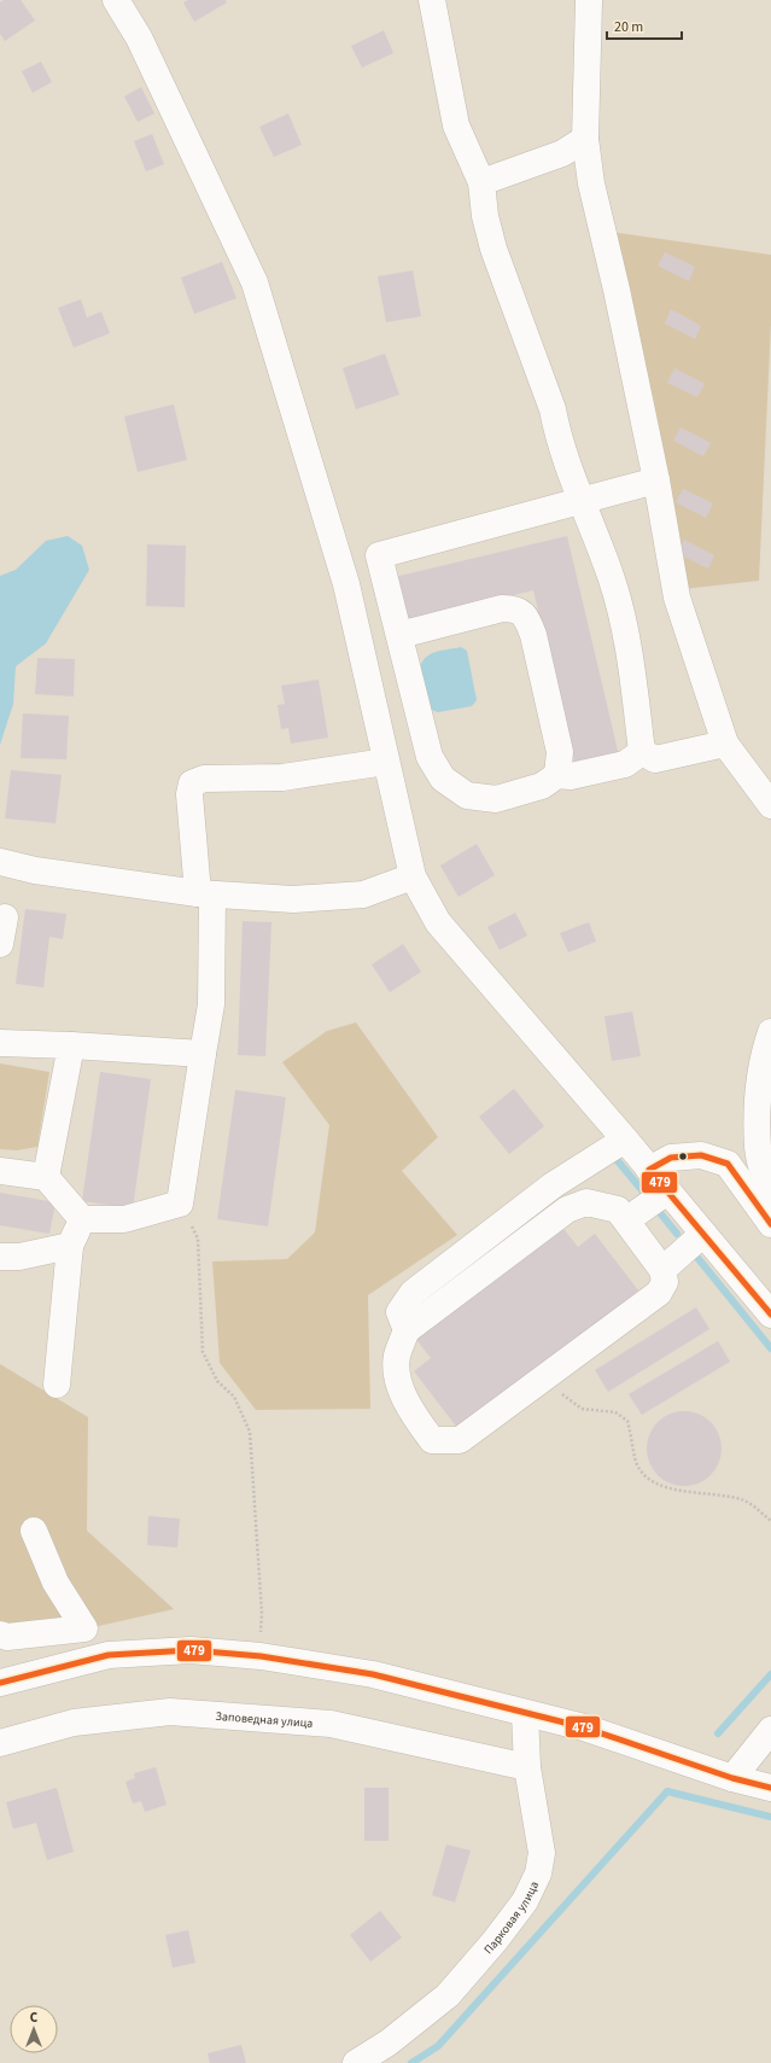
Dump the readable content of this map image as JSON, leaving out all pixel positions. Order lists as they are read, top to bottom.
{
  "streets": {
    "street": ["Заповедная улица", "Парковая улица"]
  },
  "crossings": [
    ["Заповедная улица", "Парковая улица"]
  ],
  "lines": ["transit line 479"],
  "scale_bar": "20 m",
  "north": "top"
}
